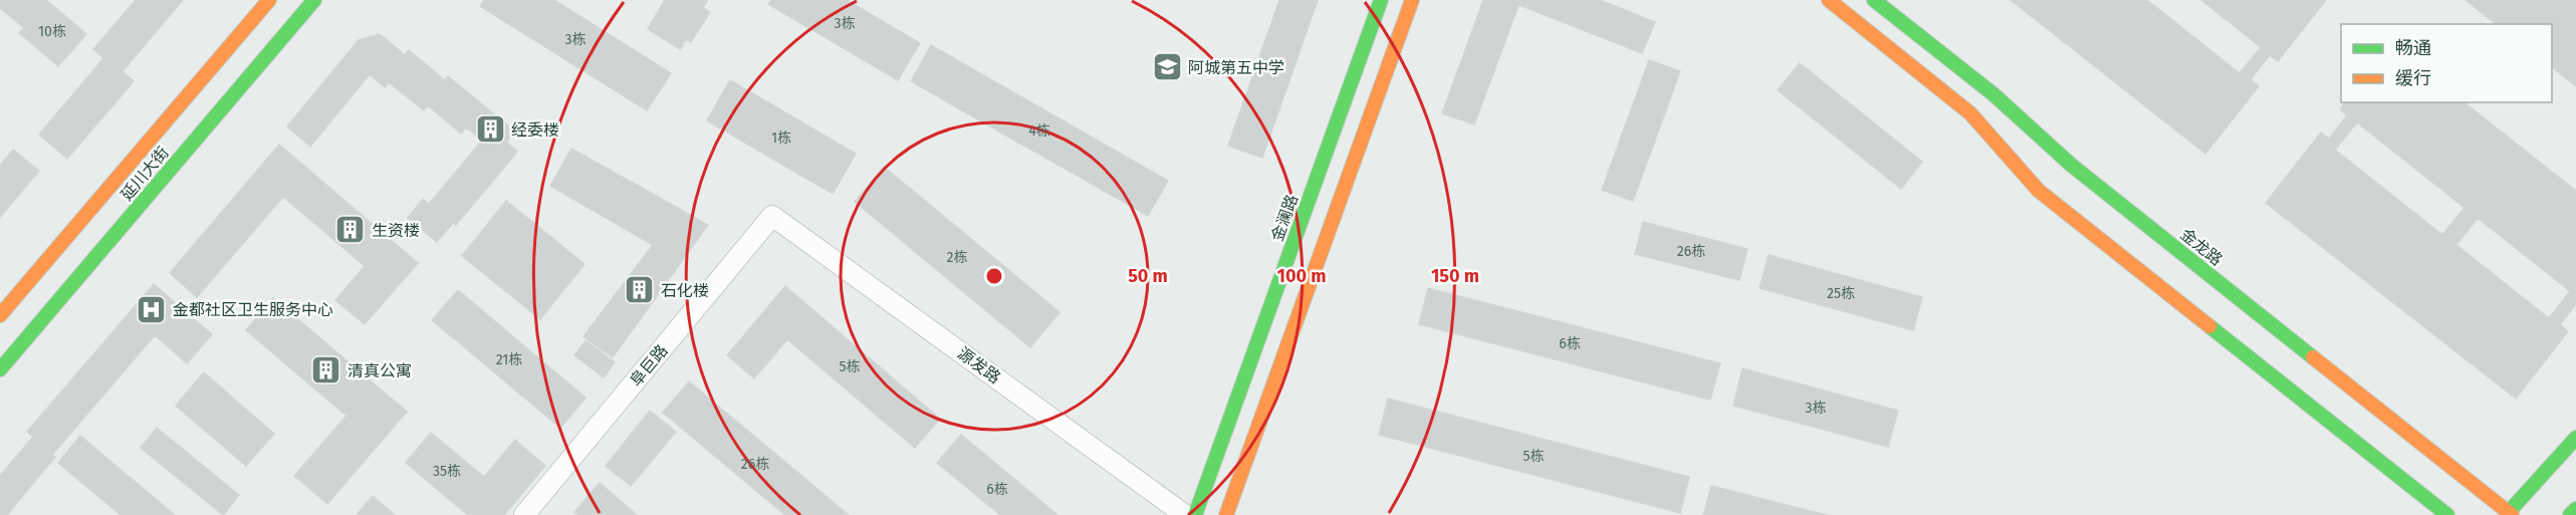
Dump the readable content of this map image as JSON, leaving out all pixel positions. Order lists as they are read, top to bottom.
{
  "streets": {
    "main road": ["延川大街", "金澜路", "金龙路"],
    "street": ["阜巨路", "源发路"]
  },
  "crossings": [
    ["阜巨路", "源发路"]
  ],
  "places": {
    "school or university": ["阿城第五中学"],
    "building": [
      "经委楼",
      "生资楼",
      "石化楼",
      "清真公寓"
    ],
    "hospital": ["金都社区卫生服务中心"]
  },
  "house_numbers": [
    "3栋",
    "10栋",
    "3栋",
    "4栋",
    "1栋",
    "26栋",
    "2栋",
    "25栋",
    "6栋",
    "21栋",
    "5栋",
    "3栋",
    "5栋",
    "26栋",
    "35栋",
    "6栋"
  ],
  "legend": ["畅通", "缓行"],
  "rings": ["50 m", "100 m", "150 m"]
}
